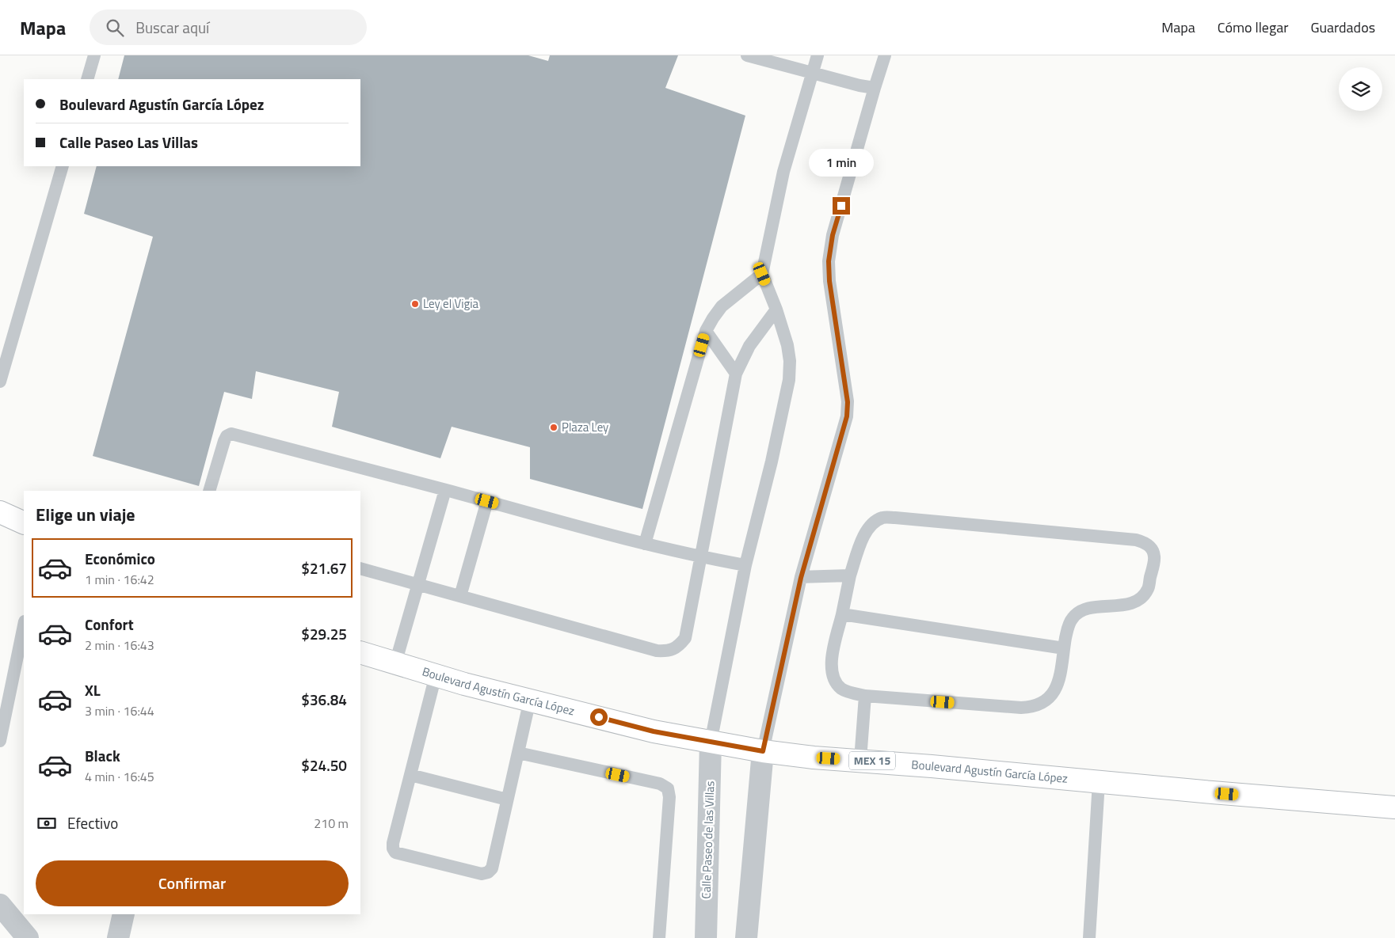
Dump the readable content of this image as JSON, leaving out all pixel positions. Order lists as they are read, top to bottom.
{
  "streets": {
    "main road": ["Boulevard Agustín García López", "MEX 15"],
    "street": ["Calle Paseo de las Villas"]
  },
  "crossings": [
    ["Boulevard Agustín García López", "Calle Paseo de las Villas"]
  ],
  "places": ["Ley el Vigia", "Plaza Ley"],
  "page": {
    "header": "Mapa",
    "search": "Buscar aquí",
    "nav": ["Mapa", "Cómo llegar", "Guardados"],
    "banner": ["Boulevard Agustín García López", "Calle Paseo Las Villas"],
    "bubble": "1 min",
    "heading": "Elige un viaje",
    "list": [
      {
        "name": "Económico",
        "note": "1 min · 16:42",
        "value": "$21.67"
      },
      {
        "name": "Confort",
        "note": "2 min · 16:43",
        "value": "$29.25"
      },
      {
        "name": "XL",
        "note": "3 min · 16:44",
        "value": "$36.84"
      },
      {
        "name": "Black",
        "note": "4 min · 16:45",
        "value": "$24.50"
      }
    ],
    "pay": ["Efectivo", "210 m"],
    "buttons": "Confirmar"
  }
}
